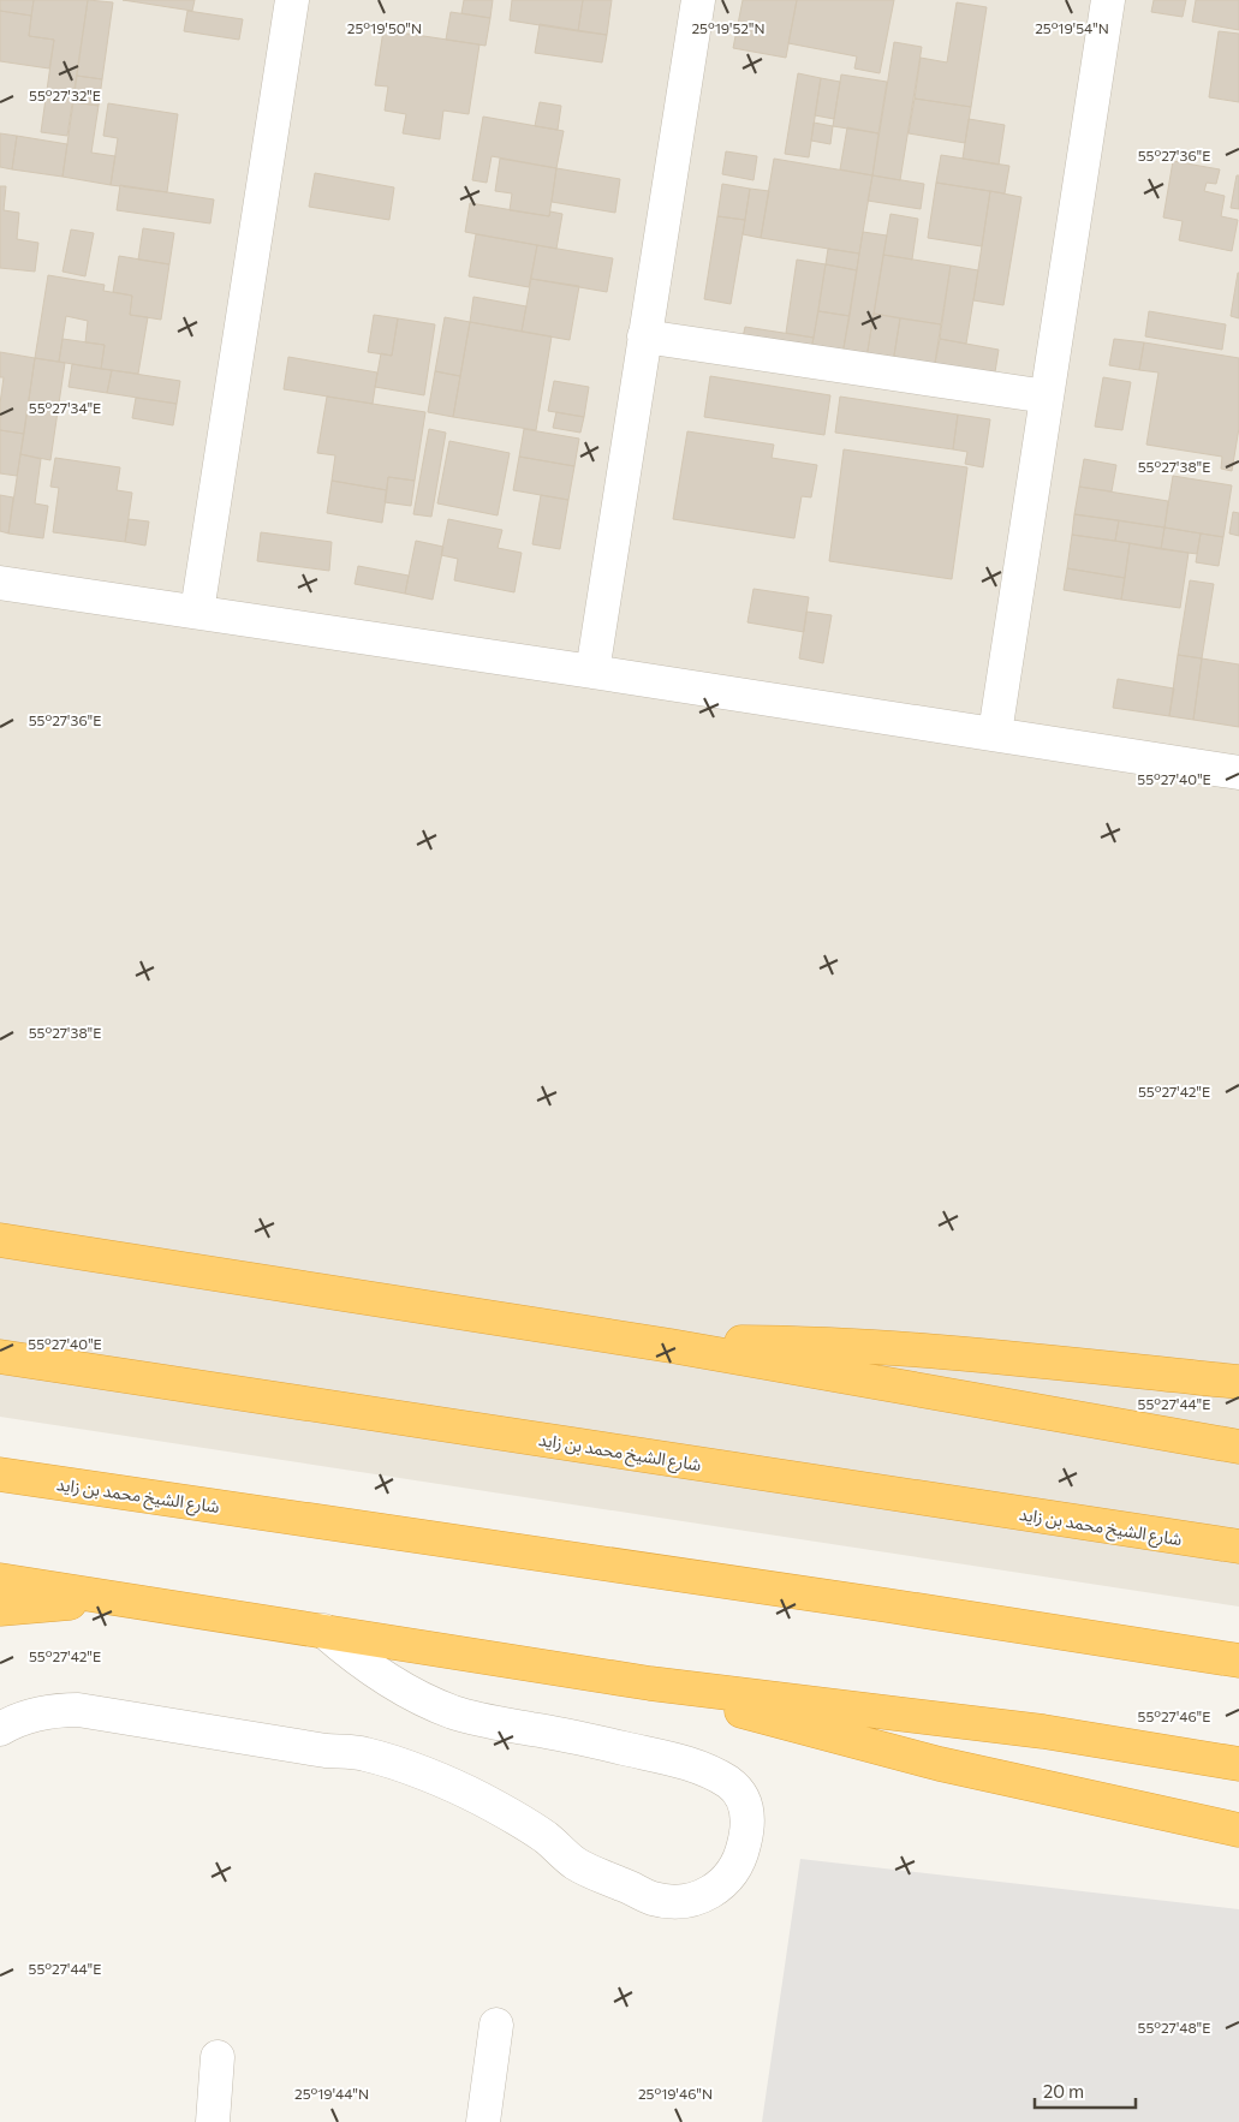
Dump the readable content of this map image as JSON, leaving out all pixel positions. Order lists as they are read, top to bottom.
{
  "streets": {
    "highway": ["شارع الشيخ محمد بن زايد"]
  },
  "scale_bar": "20 m",
  "coordinates": [
    "25°19'50\"N",
    "25°19'52\"N",
    "25°19'54\"N",
    "55°27'32\"E",
    "55°27'36\"E",
    "55°27'34\"E",
    "55°27'38\"E",
    "55°27'40\"E",
    "55°27'42\"E",
    "55°27'44\"E",
    "55°27'46\"E",
    "55°27'48\"E",
    "25°19'44\"N",
    "25°19'46\"N"
  ]
}
